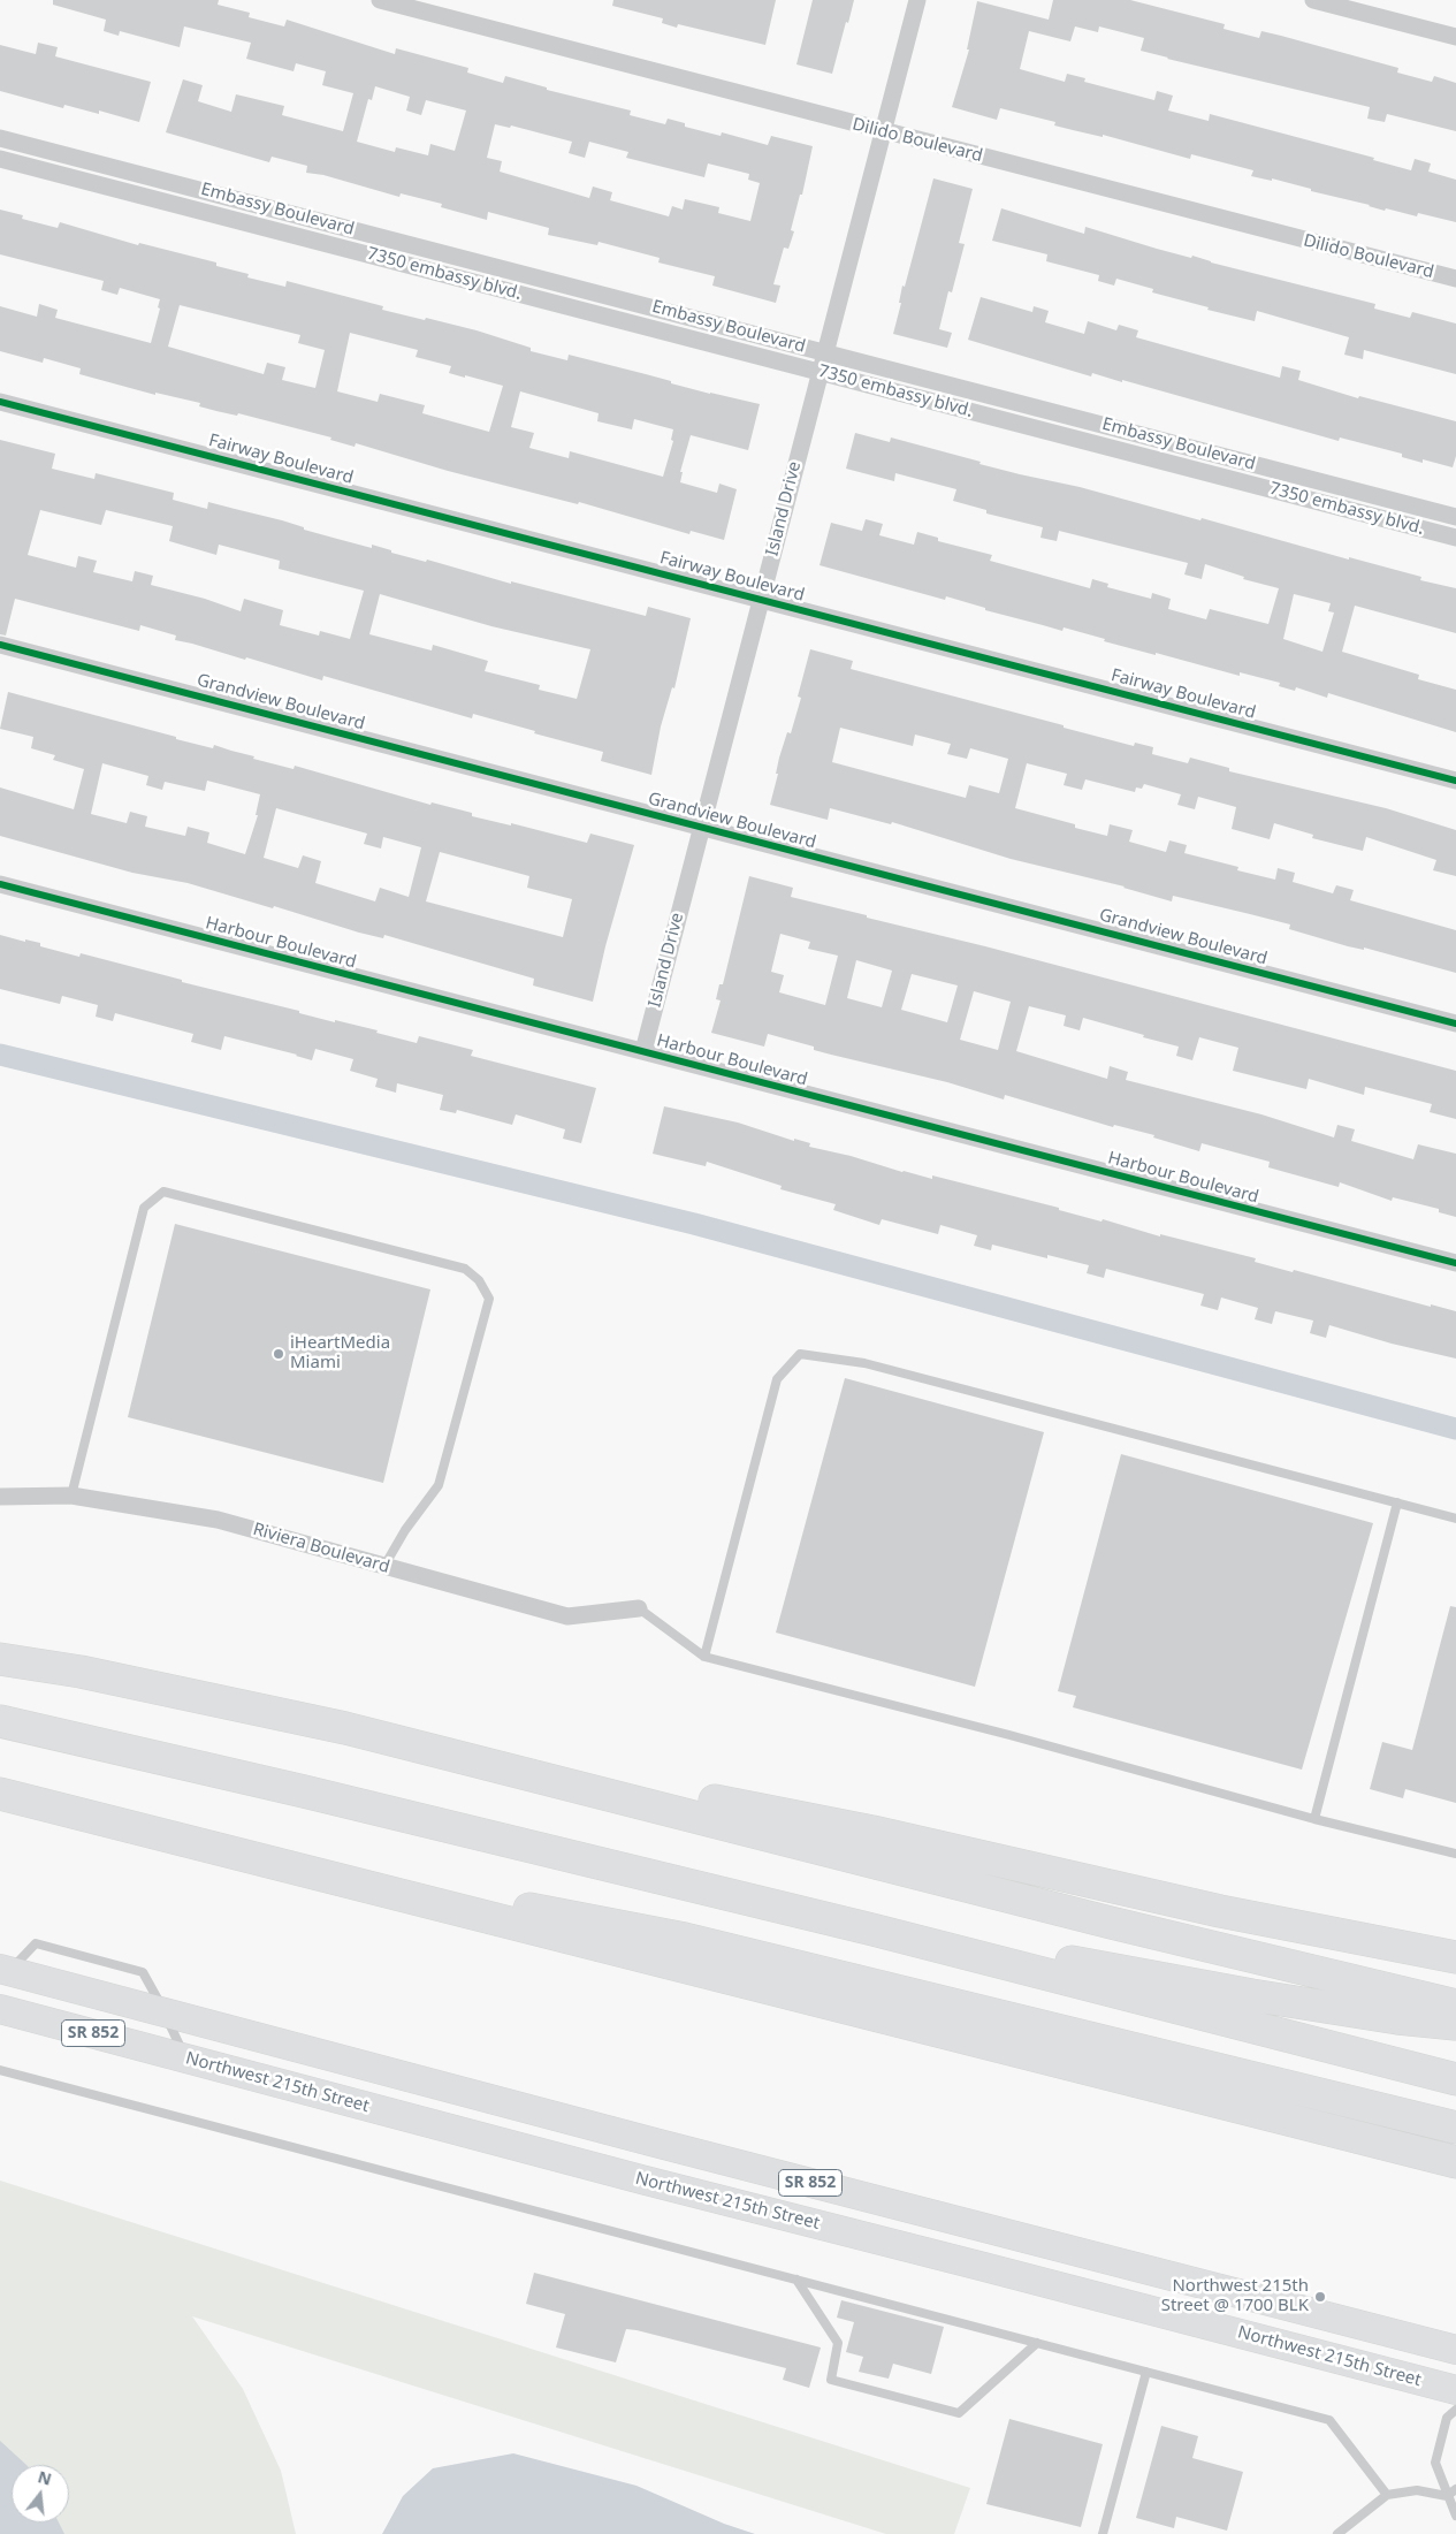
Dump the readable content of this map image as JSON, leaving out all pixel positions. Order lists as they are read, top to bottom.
{
  "streets": {
    "main road": ["SR 852", "Northwest 215th Street"],
    "street": [
      "Dilido Boulevard",
      "Embassy Boulevard",
      "7350 embassy blvd.",
      "Fairway Boulevard",
      "Island Drive",
      "Grandview Boulevard",
      "Harbour Boulevard",
      "Riviera Boulevard"
    ]
  },
  "crossings": [
    ["Dilido Boulevard", "Island Drive"],
    ["Embassy Boulevard", "Island Drive"],
    ["7350 embassy blvd.", "Island Drive"],
    ["Fairway Boulevard", "Island Drive"],
    ["Island Drive", "Grandview Boulevard"],
    ["Island Drive", "Harbour Boulevard"]
  ],
  "places": ["iHeartMedia Miami", "Northwest 215th Street @ 1700 BLK"],
  "north": "top"
}
